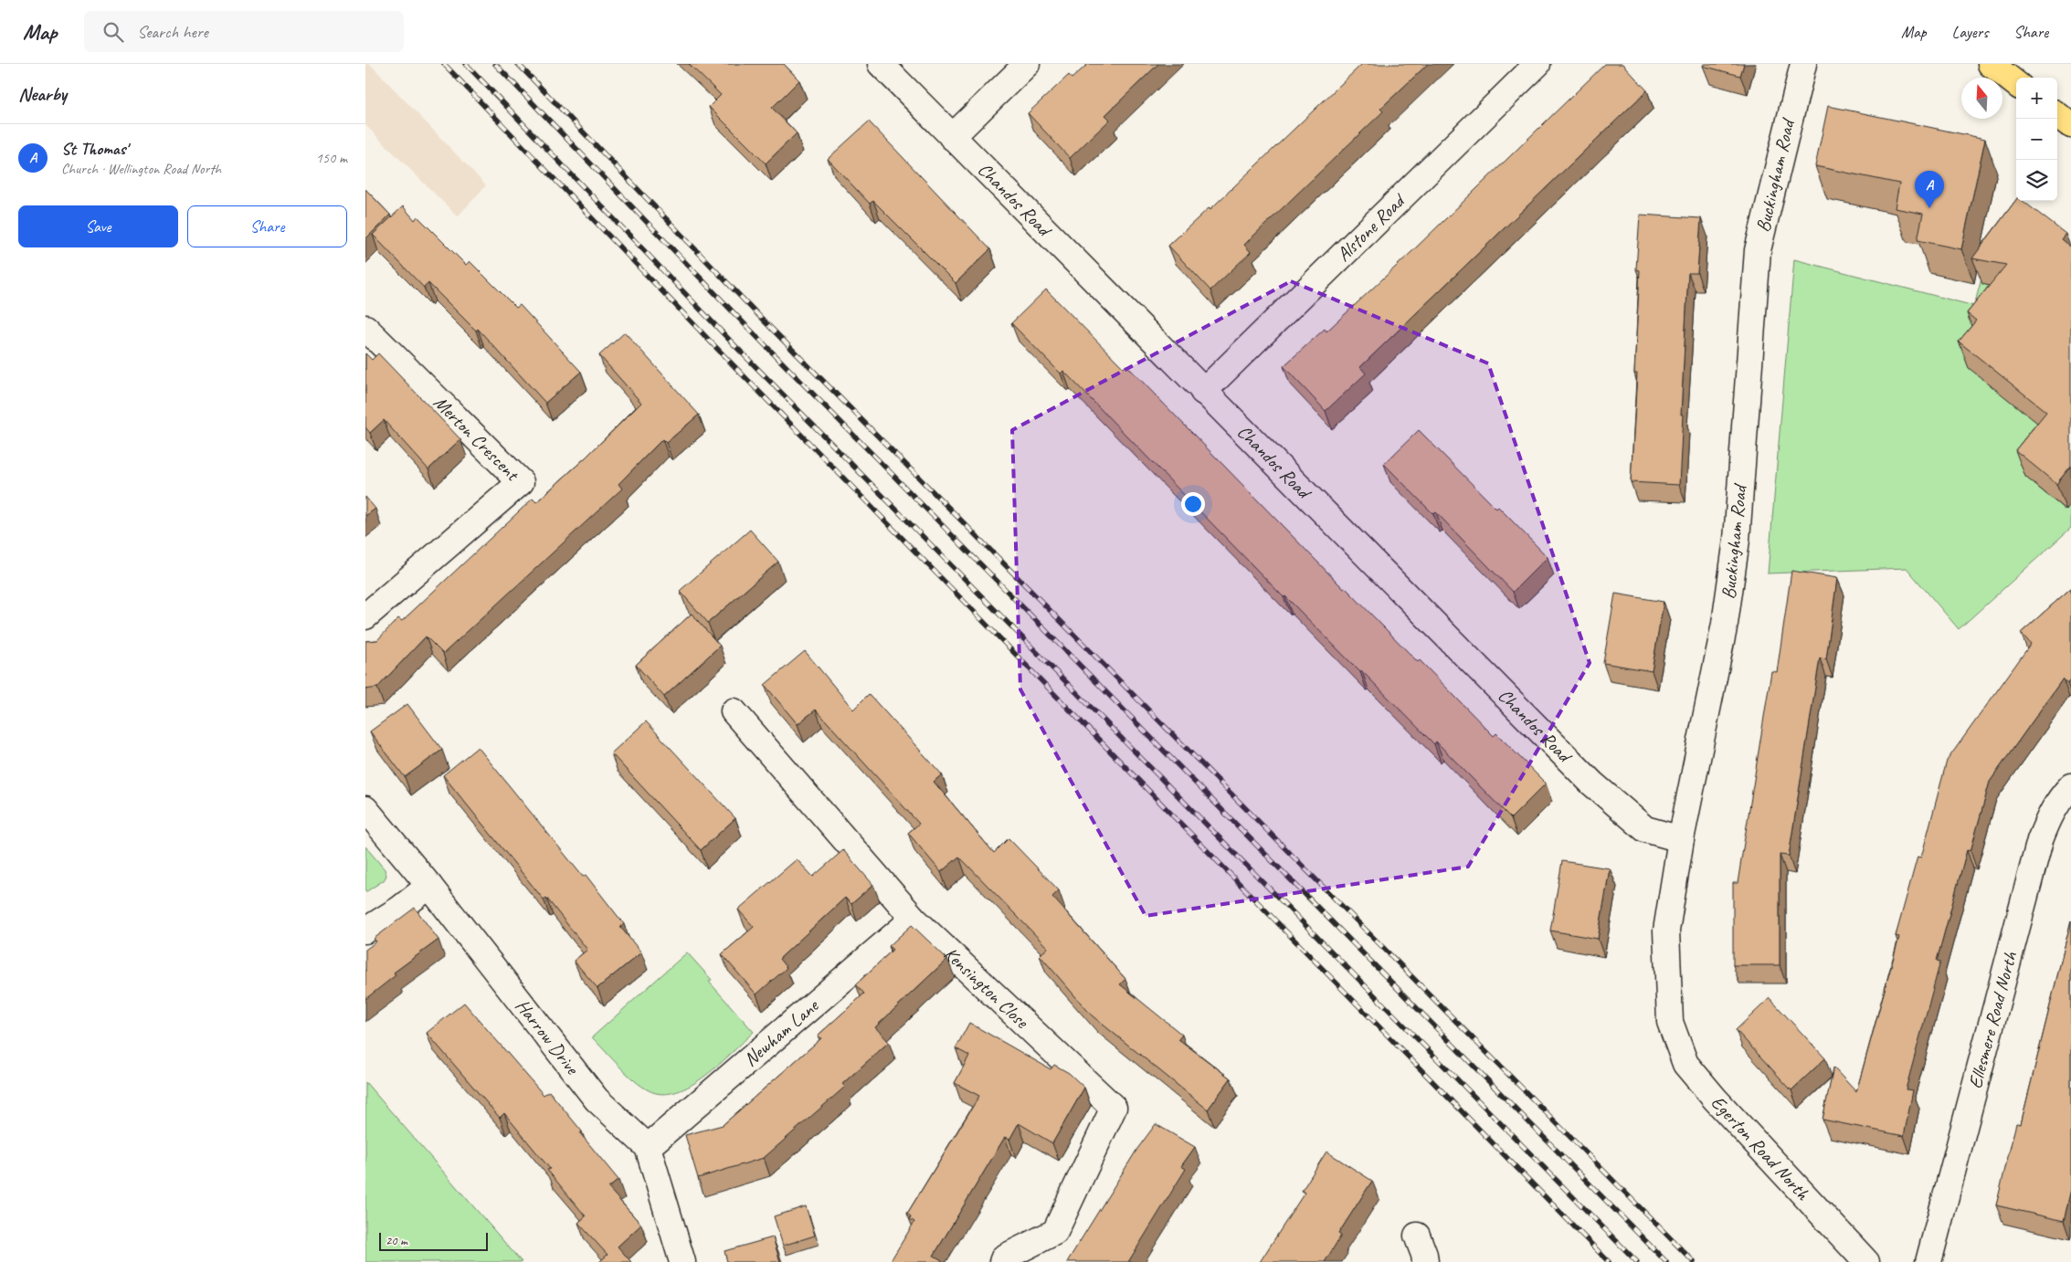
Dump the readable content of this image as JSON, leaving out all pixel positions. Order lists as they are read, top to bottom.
{
  "streets": {
    "street": [
      "Buckingham Road",
      "Chandos Road",
      "Alstone Road",
      "Merton Crescent",
      "Kensington Close",
      "Ellesmere Road North",
      "Newham Lane",
      "Harrow Drive",
      "Egerton Road North"
    ]
  },
  "crossings": [
    ["Buckingham Road", "Chandos Road"],
    ["Buckingham Road", "Egerton Road North"],
    ["Chandos Road", "Alstone Road"],
    ["Kensington Close", "Newham Lane"],
    ["Newham Lane", "Harrow Drive"]
  ],
  "scale_bar": "20 m",
  "north": "top",
  "page": {
    "header": "Map",
    "search": "Search here",
    "nav": ["Map", "Layers", "Share"],
    "heading": "Nearby",
    "map_buttons": ["+", "−"],
    "list": [
      {
        "mark": "A",
        "name": "St Thomas'",
        "note": "Church · Wellington Road North",
        "value": "150 m"
      }
    ],
    "pins": "A",
    "buttons": ["Save", "Share"],
    "scale": "20 m"
  }
}
